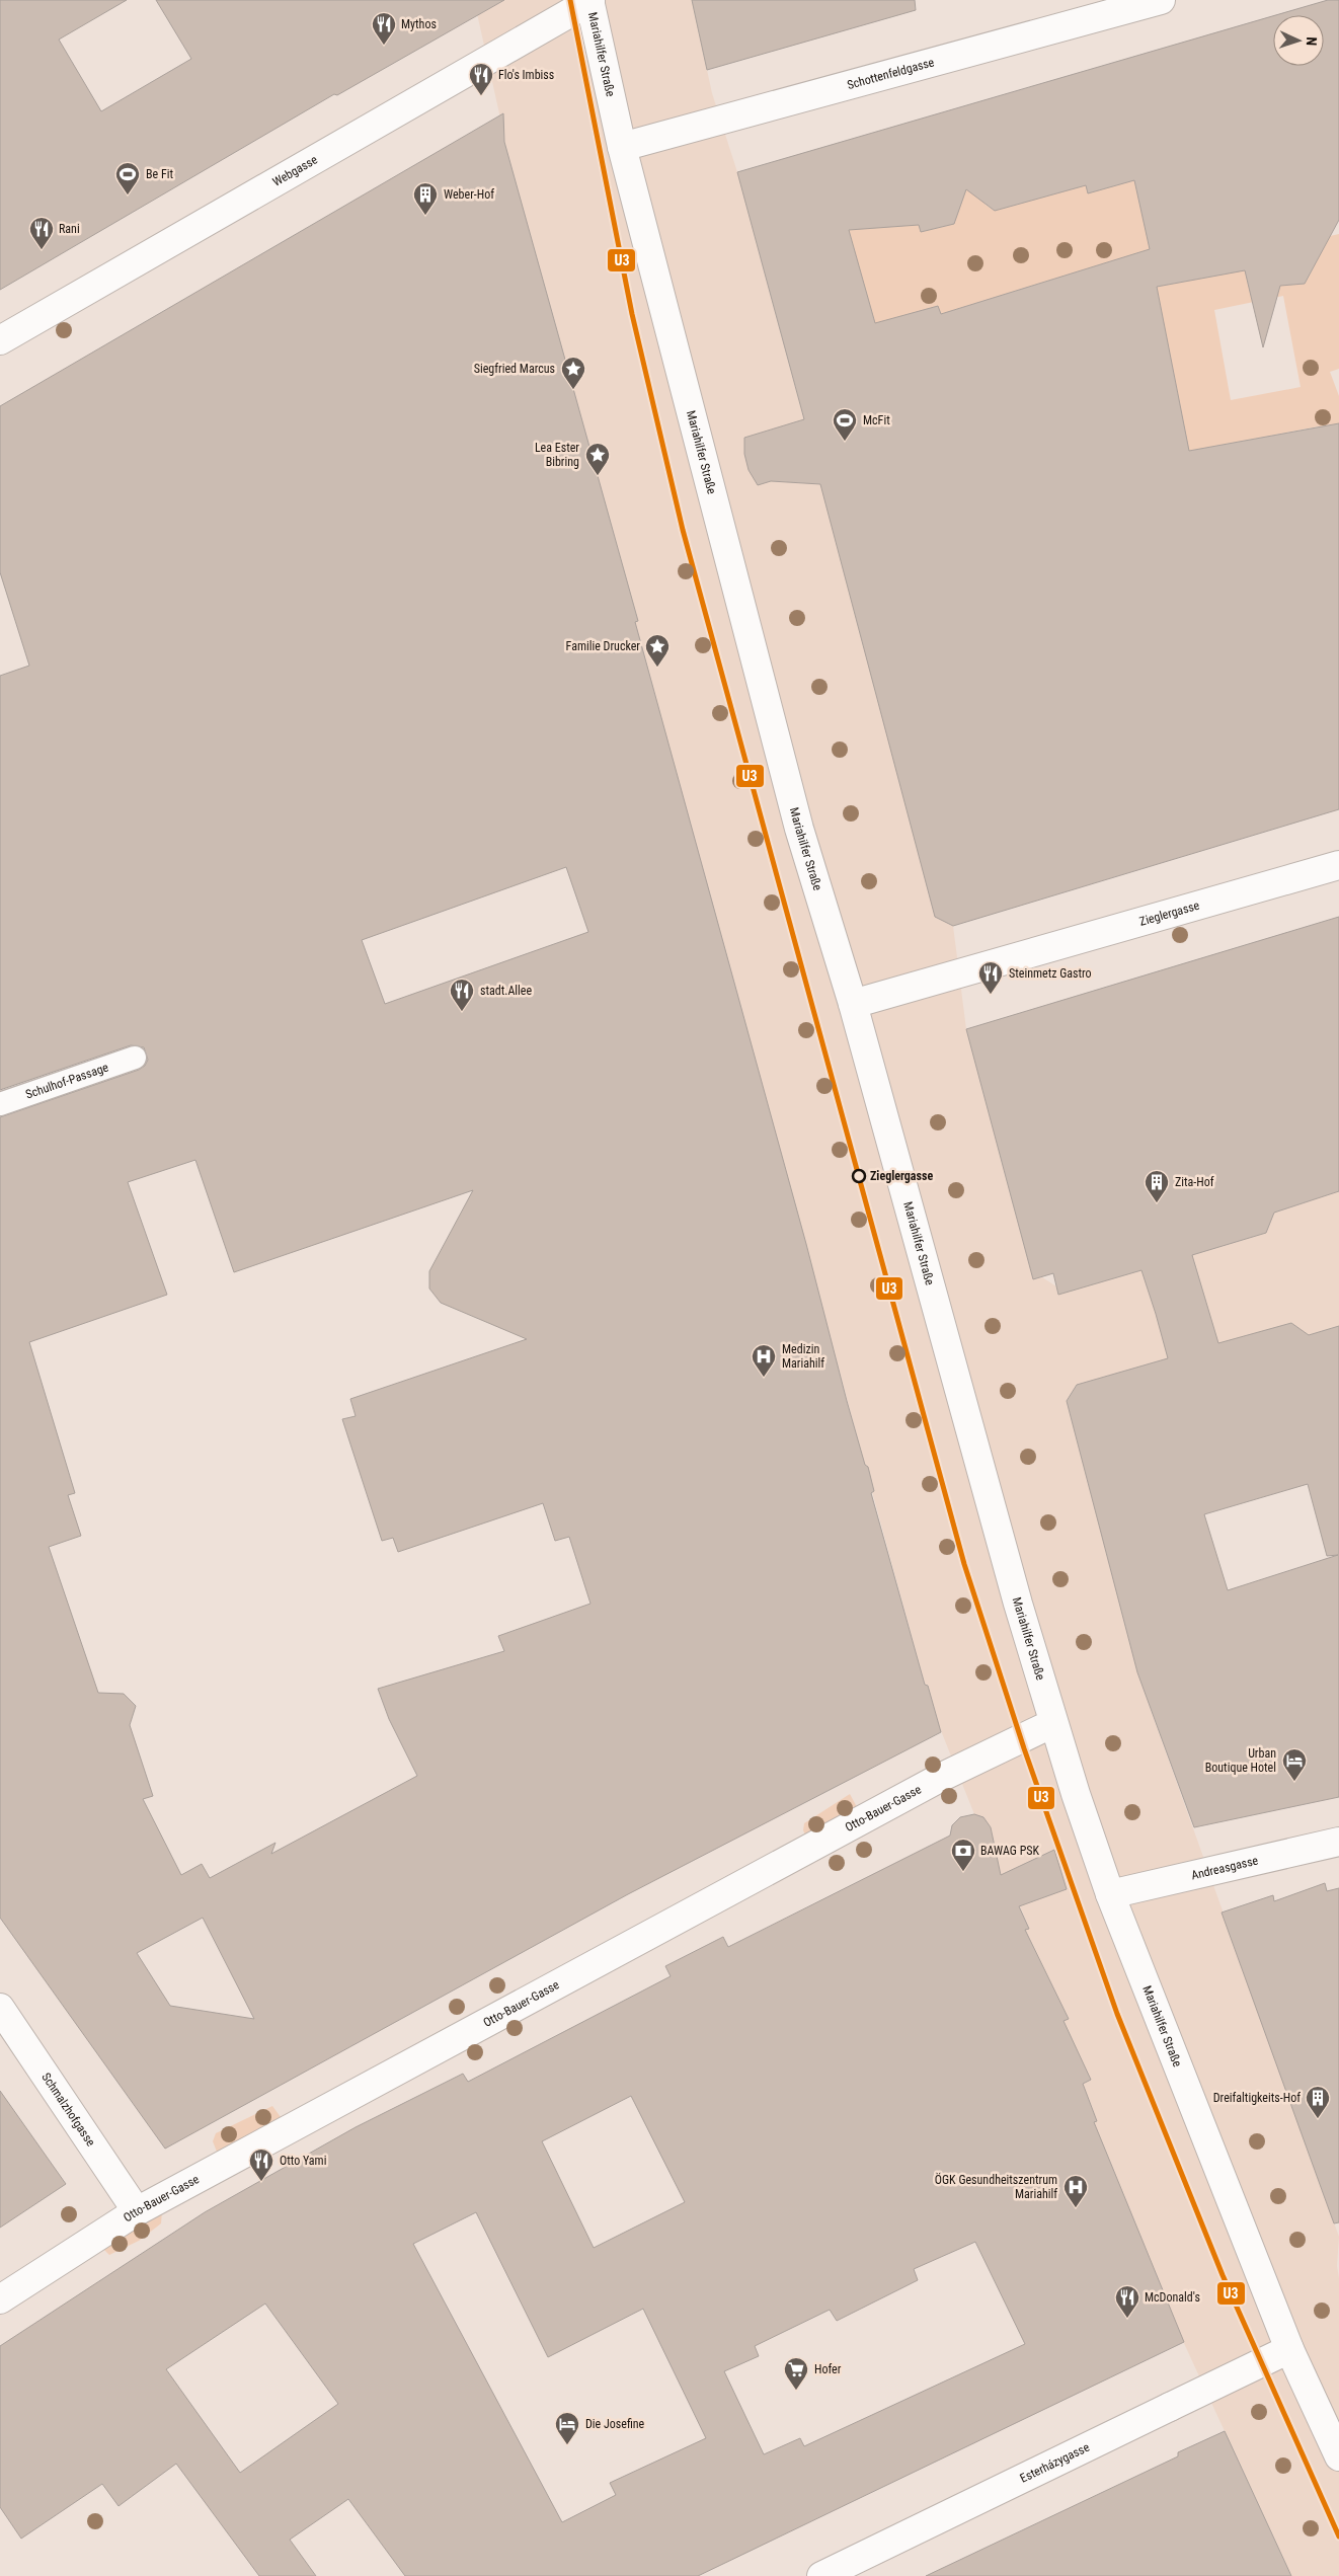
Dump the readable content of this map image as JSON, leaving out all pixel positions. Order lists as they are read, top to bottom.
{
  "streets": {
    "street": [
      "Mariahilfer Straße",
      "Schottenfeldgasse",
      "Webgasse",
      "Zieglergasse",
      "Otto-Bauer-Gasse",
      "Andreasgasse",
      "Schmalzhofgasse",
      "Esterházygasse"
    ],
    "lane": ["Schulhof-Passage"]
  },
  "crossings": [
    ["Mariahilfer Straße", "Schottenfeldgasse"],
    ["Mariahilfer Straße", "Webgasse"],
    ["Mariahilfer Straße", "Zieglergasse"],
    ["Mariahilfer Straße", "Otto-Bauer-Gasse"],
    ["Mariahilfer Straße", "Andreasgasse"],
    ["Mariahilfer Straße", "Esterházygasse"],
    ["Otto-Bauer-Gasse", "Schmalzhofgasse"]
  ],
  "places": {
    "restaurant": [
      "Mythos",
      "Flo's Imbiss",
      "Rani",
      "Steinmetz Gastro",
      "stadt.Allee",
      "Otto Yami",
      "McDonald's"
    ],
    "sports": ["Be Fit", "McFit"],
    "building": ["Weber-Hof", "Zita-Hof", "Dreifaltigkeits-Hof"],
    "place": ["Siegfried Marcus", "Lea Ester Bibring", "Familie Drucker"],
    "other": ["Zieglergasse"],
    "hospital": ["Medizin Mariahilf", "ÖGK Gesundheitszentrum Mariahilf"],
    "hotel": ["Urban Boutique Hotel", "Die Josefine"],
    "bank": ["BAWAG PSK"],
    "supermarket": ["Hofer"]
  },
  "lines": ["transit line U3"],
  "north": "right"
}
